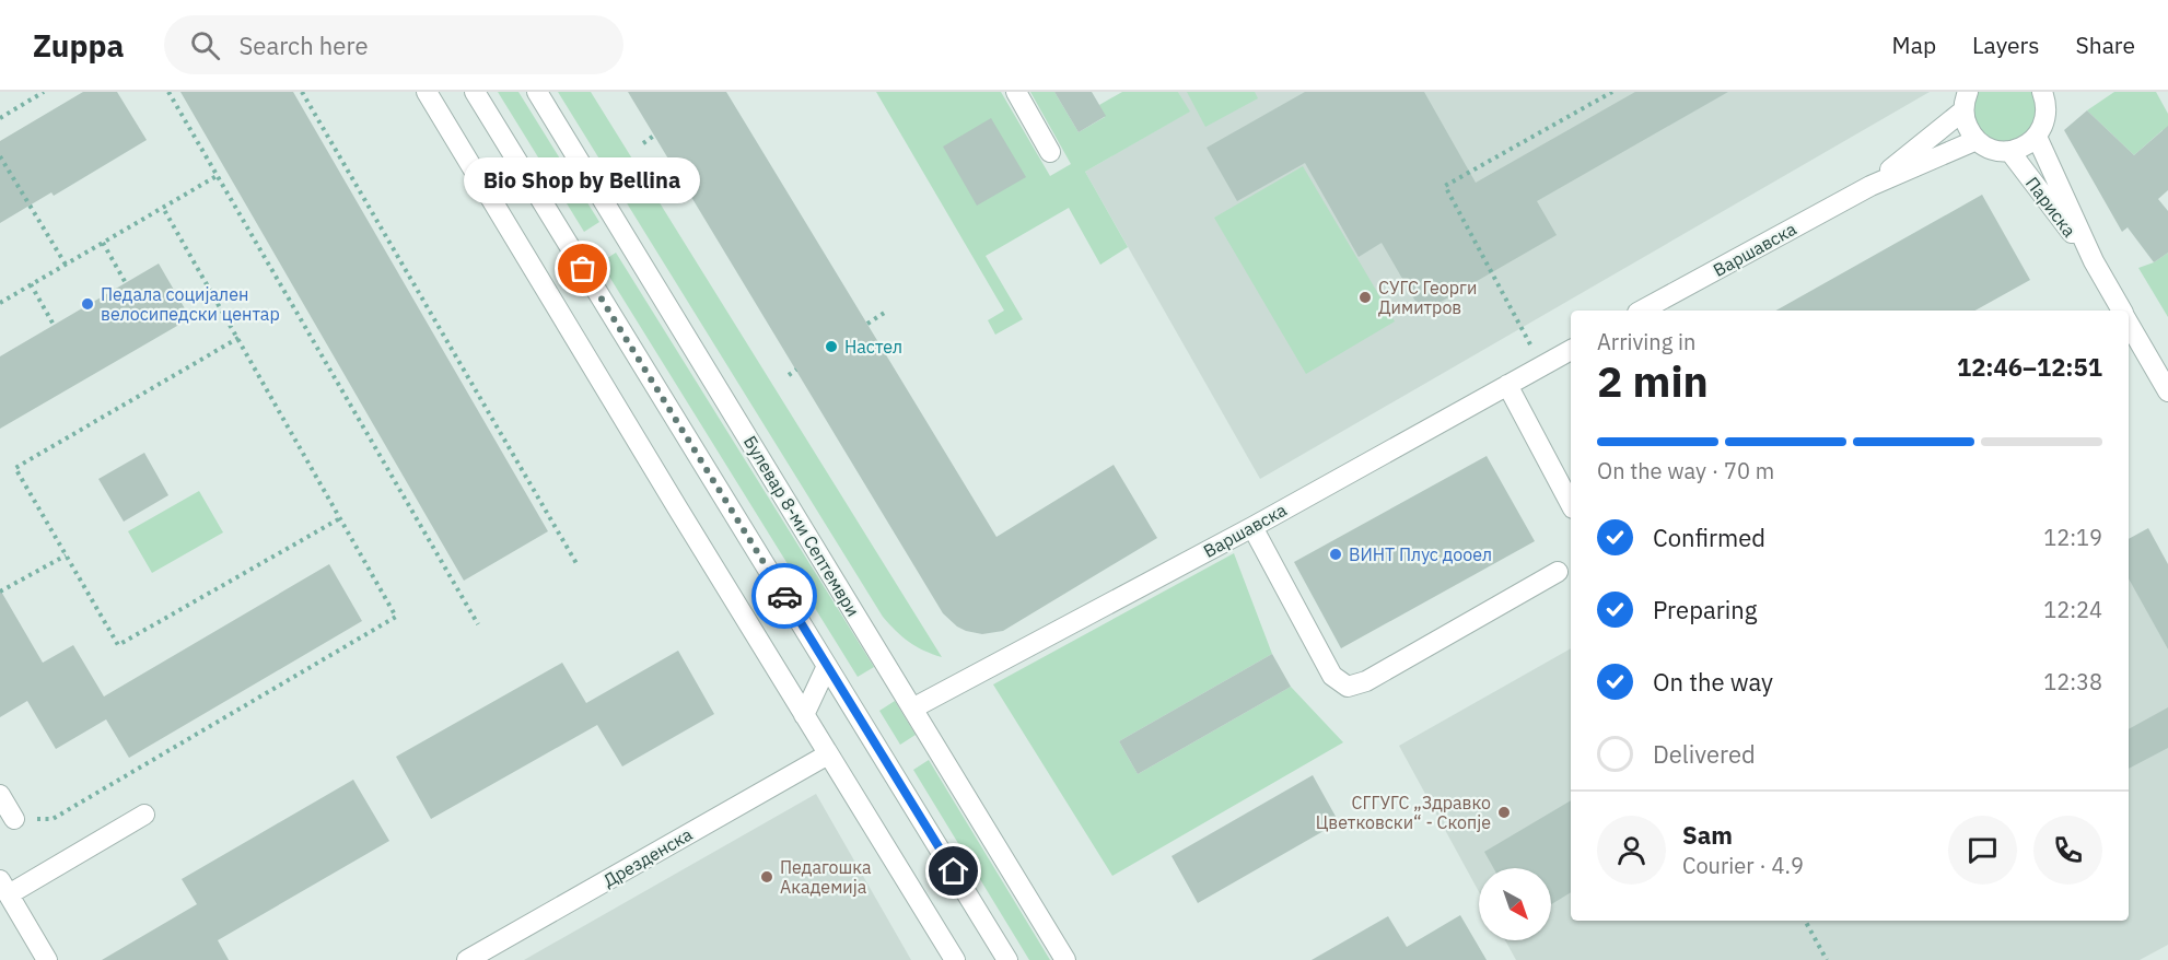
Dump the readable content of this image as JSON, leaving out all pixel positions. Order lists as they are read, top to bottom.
{
  "streets": {
    "street": [
      "Париска",
      "Варшавска",
      "Булевар 8-ми Септември",
      "Дрезденска"
    ]
  },
  "crossings": [
    ["Варшавска", "Булевар 8-ми Септември"]
  ],
  "places": [
    "Bio Shop by Bellina",
    "СУГС Георги Димитров",
    "Педала социјален велосипедски центар",
    "Настел",
    "ВИНТ Плус дооел",
    "СГГУГС „Здравко Цветковски“ - Скопје",
    "Педагошка Академија"
  ],
  "north": "bottom right",
  "page": {
    "header": "Zuppa",
    "search": "Search here",
    "nav": ["Map", "Layers", "Share"],
    "bubble": "Bio Shop by Bellina",
    "heading": ["2 min", "Arriving in", "12:46–12:51"],
    "panel": ["Sam", "Courier · 4.9"],
    "bar": "On the way · 70 m",
    "list": [
      ["Confirmed", "12:19"],
      ["Preparing", "12:24"],
      ["On the way", "12:38"],
      "Delivered"
    ]
  }
}
